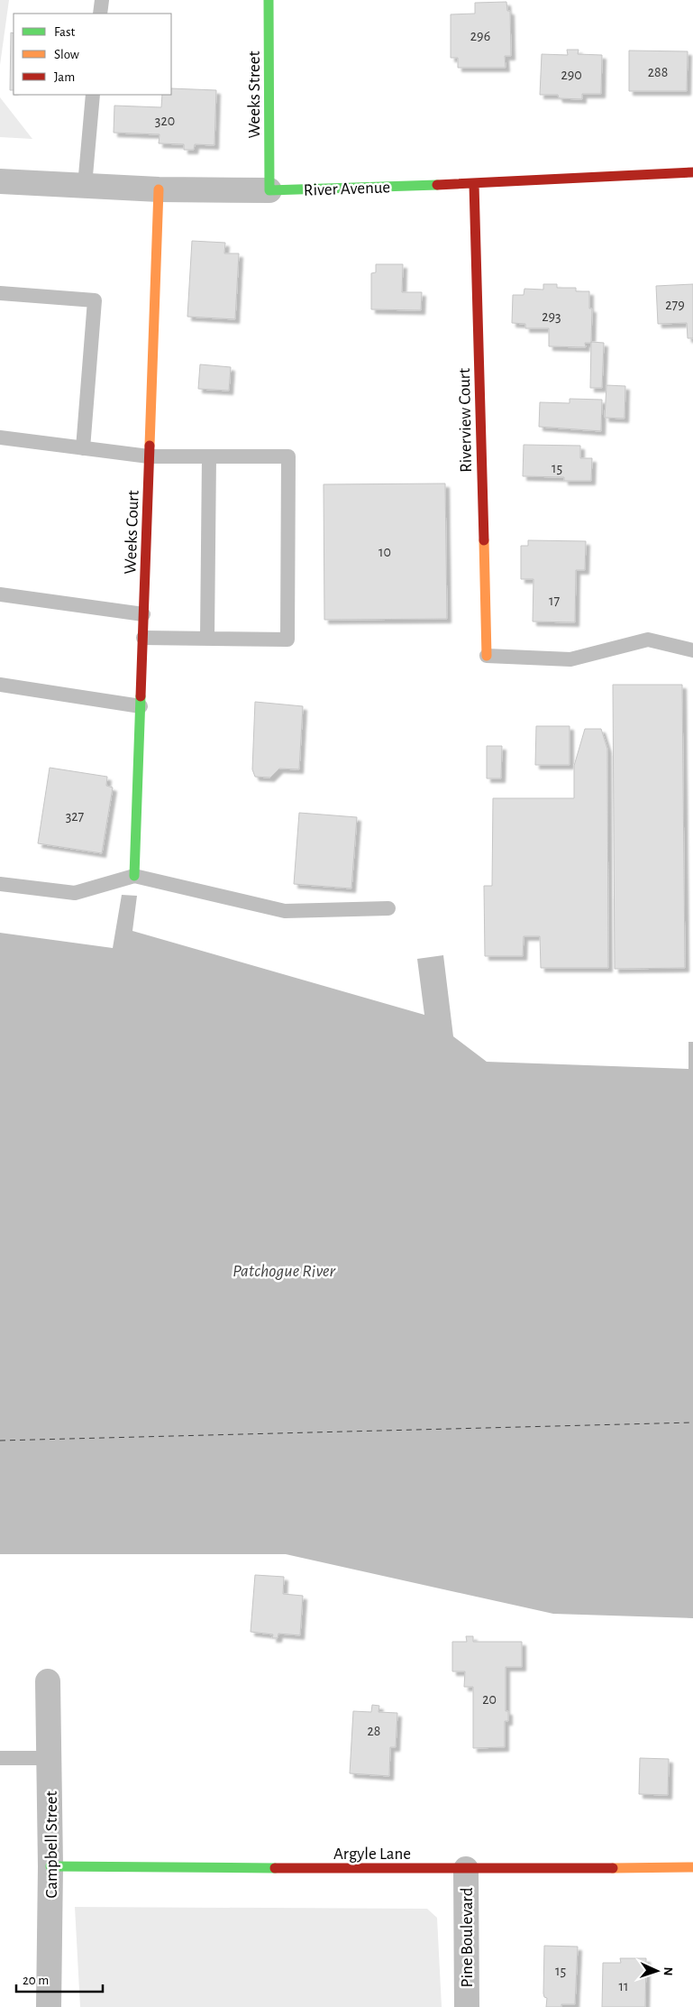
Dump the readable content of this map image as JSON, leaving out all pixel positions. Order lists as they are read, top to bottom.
{
  "streets": {
    "street": [
      "Weeks Street",
      "River Avenue",
      "Riverview Court",
      "Weeks Court",
      "Campbell Street",
      "Argyle Lane",
      "Pine Boulevard"
    ]
  },
  "crossings": [
    ["Weeks Street", "River Avenue"],
    ["River Avenue", "Riverview Court"],
    ["River Avenue", "Weeks Court"],
    ["Campbell Street", "Argyle Lane"],
    ["Argyle Lane", "Pine Boulevard"]
  ],
  "water": ["Patchogue River"],
  "house_numbers": [
    "296",
    "288",
    "290",
    "320",
    "279",
    "293",
    "15",
    "10",
    "17",
    "327",
    "20",
    "28",
    "15",
    "11"
  ],
  "legend": ["Fast", "Slow", "Jam"],
  "scale_bar": "20 m",
  "north": "right"
}
